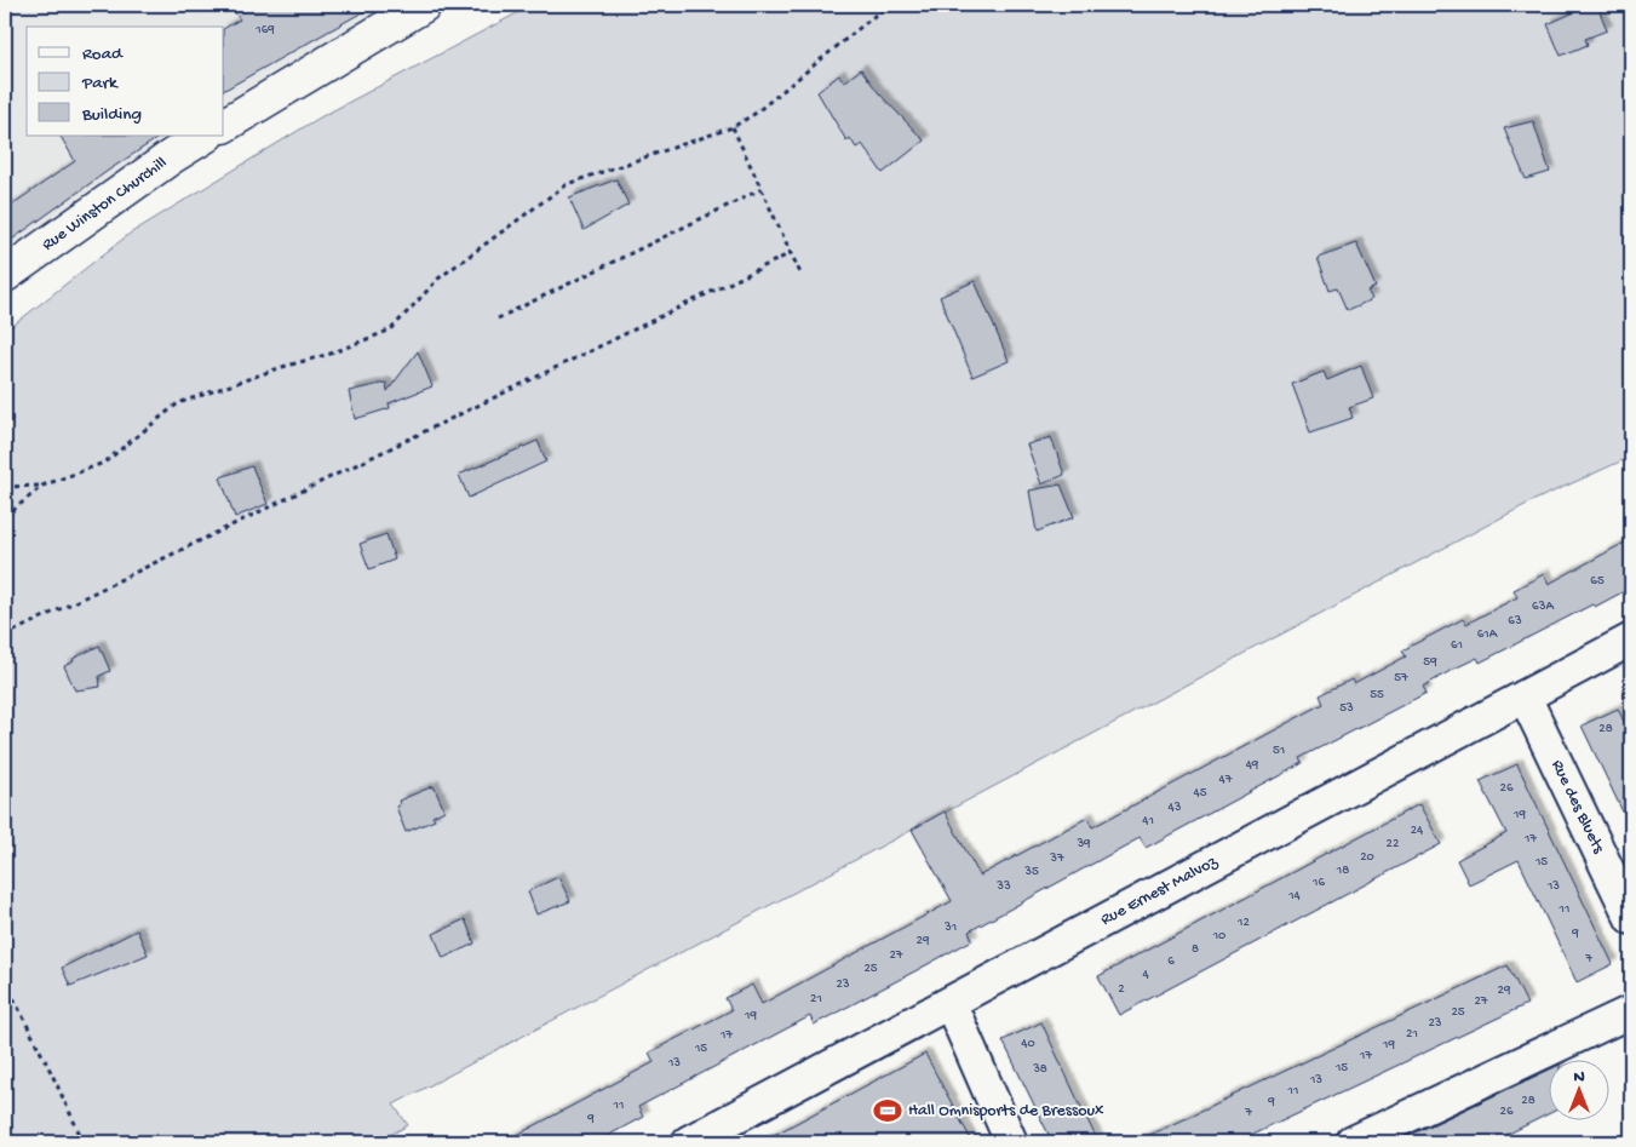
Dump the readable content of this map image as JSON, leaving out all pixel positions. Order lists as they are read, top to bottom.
{
  "streets": {
    "main road": ["Rue Winston Churchill"],
    "street": ["Rue des Bluets", "Rue Ernest Malvoz"]
  },
  "crossings": [
    ["Rue des Bluets", "Rue Ernest Malvoz"]
  ],
  "places": {
    "sports": ["Hall Omnisports de Bressoux"]
  },
  "house_numbers": [
    "169",
    "65",
    "63A",
    "63",
    "61A",
    "61",
    "59",
    "57",
    "55",
    "53",
    "28",
    "51",
    "49",
    "47",
    "26",
    "45",
    "43",
    "19",
    "41",
    "24",
    "17",
    "39",
    "22",
    "20",
    "37",
    "15",
    "18",
    "35",
    "16",
    "33",
    "13",
    "14",
    "11",
    "12",
    "31",
    "9",
    "10",
    "29",
    "8",
    "27",
    "7",
    "6",
    "25",
    "4",
    "23",
    "2",
    "29",
    "21",
    "27",
    "25",
    "19",
    "23",
    "21",
    "17",
    "40",
    "19",
    "15",
    "17",
    "13",
    "15",
    "38",
    "13",
    "11",
    "28",
    "9",
    "11",
    "26",
    "7",
    "9"
  ],
  "legend": ["Road", "Park", "Building"],
  "north": "top"
}
